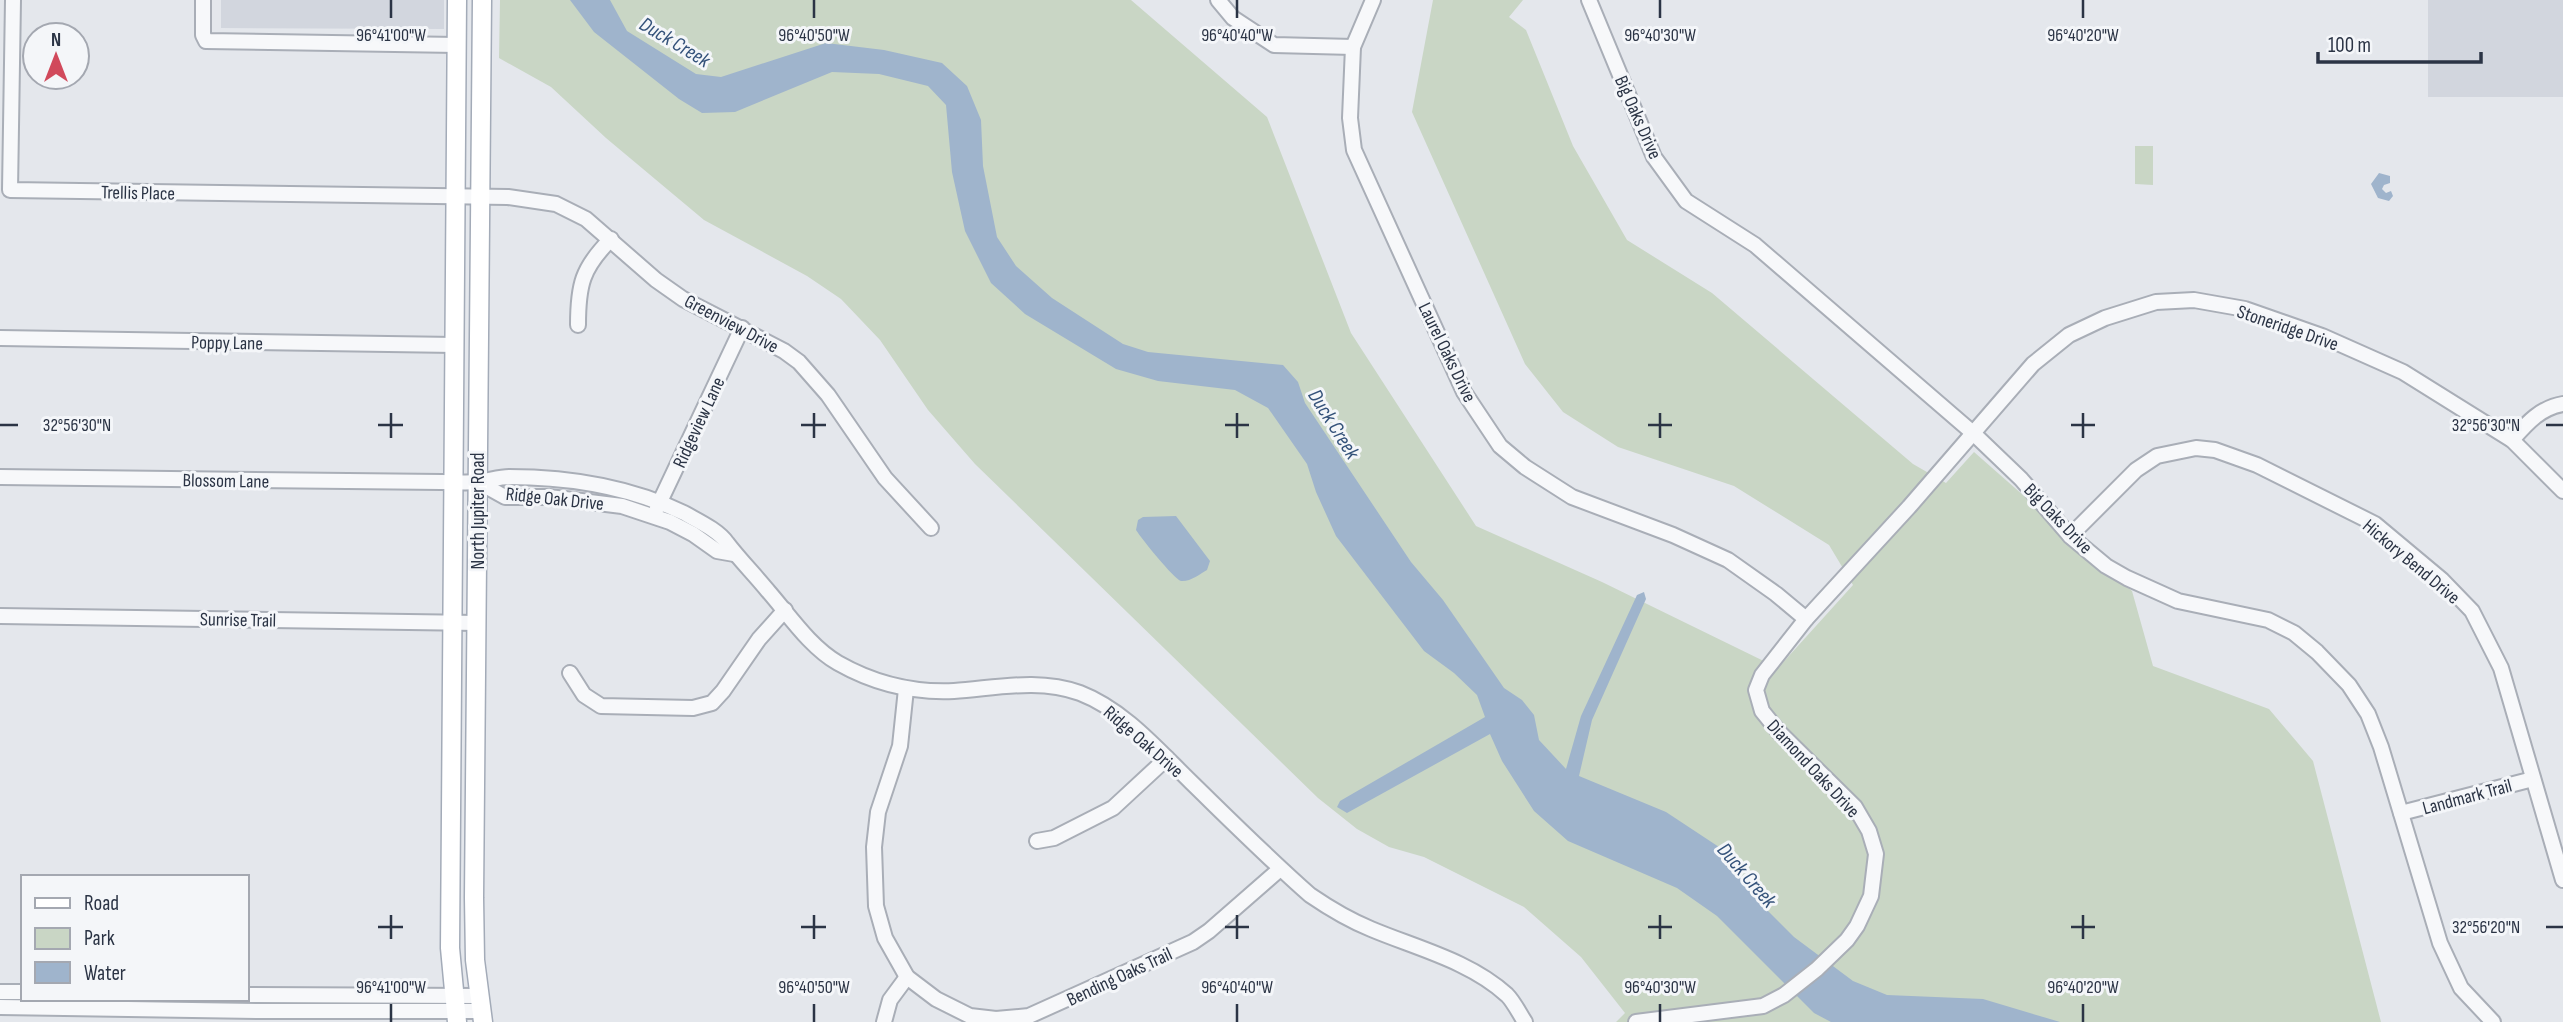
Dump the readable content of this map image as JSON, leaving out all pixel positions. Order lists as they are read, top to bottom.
{
  "streets": {
    "main road": ["North Jupiter Road"],
    "street": [
      "Big Oaks Drive",
      "Trellis Place",
      "Greenview Drive",
      "Stoneridge Drive",
      "Poppy Lane",
      "Laurel Oaks Drive",
      "Ridgeview Lane",
      "Blossom Lane",
      "Ridge Oak Drive",
      "Hickory Bend Drive",
      "Sunrise Trail",
      "Diamond Oaks Drive",
      "Landmark Trail",
      "Bending Oaks Trail"
    ]
  },
  "crossings": [
    ["Big Oaks Drive", "Stoneridge Drive"],
    ["Big Oaks Drive", "Hickory Bend Drive"],
    ["Big Oaks Drive", "Diamond Oaks Drive"],
    ["Big Oaks Drive", "Landmark Trail"],
    ["Trellis Place", "Greenview Drive"],
    ["Trellis Place", "North Jupiter Road"],
    ["Greenview Drive", "Ridgeview Lane"],
    ["Greenview Drive", "North Jupiter Road"],
    ["Stoneridge Drive", "Diamond Oaks Drive"],
    ["Poppy Lane", "North Jupiter Road"],
    ["Laurel Oaks Drive", "Diamond Oaks Drive"],
    ["Ridgeview Lane", "Ridge Oak Drive"],
    ["Blossom Lane", "Ridge Oak Drive"],
    ["Blossom Lane", "North Jupiter Road"],
    ["Ridge Oak Drive", "North Jupiter Road"],
    ["Ridge Oak Drive", "Bending Oaks Trail"],
    ["North Jupiter Road", "Sunrise Trail"],
    ["Hickory Bend Drive", "Landmark Trail"]
  ],
  "water": ["Duck Creek"],
  "legend": ["Road", "Park", "Water"],
  "scale_bar": "100 m",
  "north": "top",
  "coordinates": [
    "96°41'00\"W",
    "96°40'50\"W",
    "96°40'40\"W",
    "96°40'30\"W",
    "96°40'20\"W",
    "32°56'30\"N",
    "32°56'20\"N"
  ]
}
